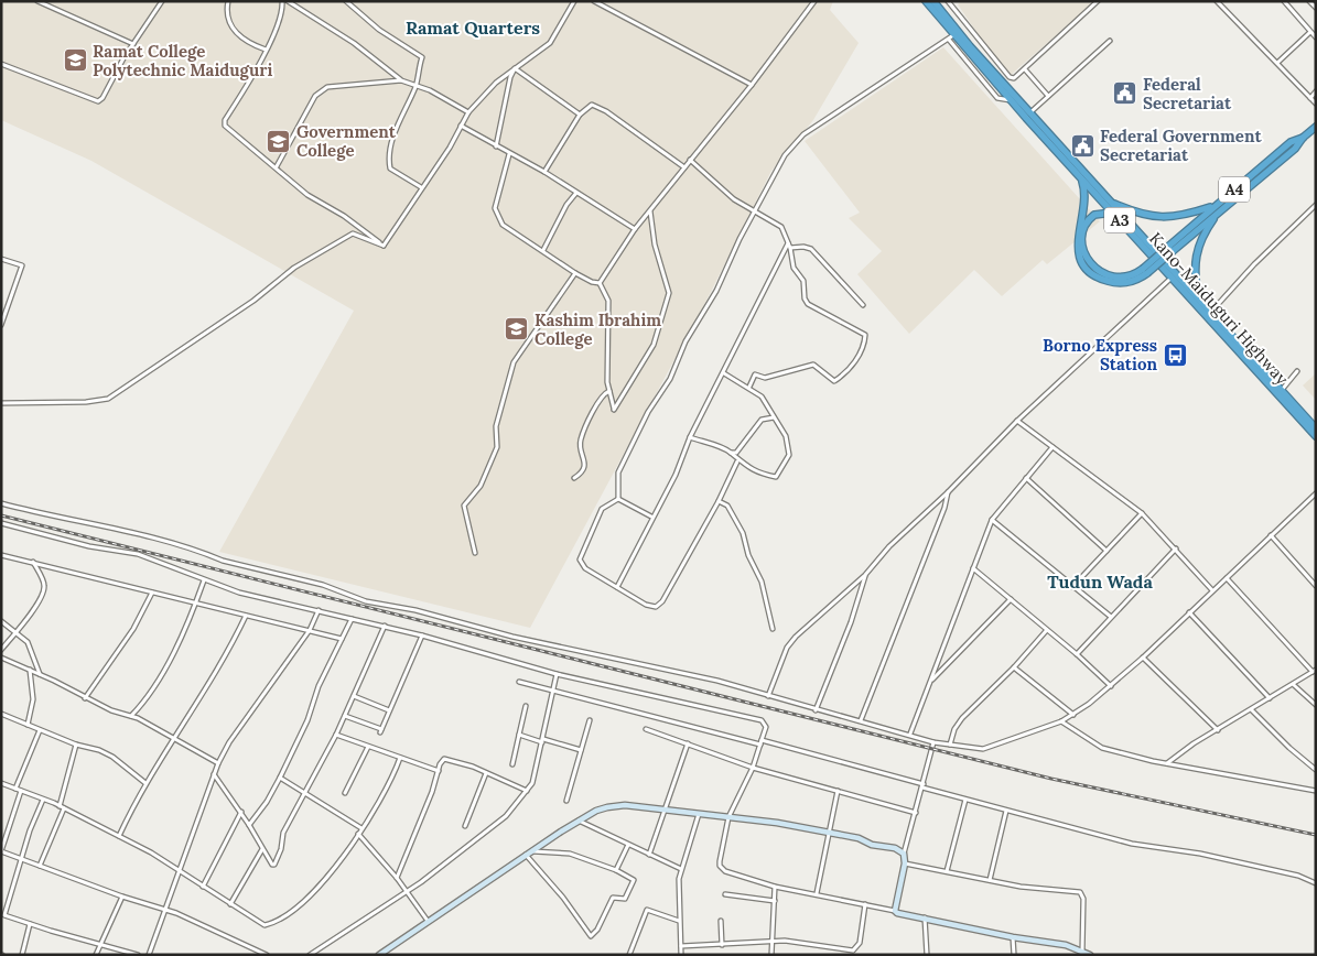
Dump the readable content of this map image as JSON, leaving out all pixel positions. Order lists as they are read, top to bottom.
{
  "streets": {
    "highway": ["A4", "A3", "Kano-Maiduguri Highway"]
  },
  "crossings": [
    ["A4", "Kano-Maiduguri Highway"]
  ],
  "districts": ["Ramat Quarters", "Tudun Wada"],
  "places": {
    "school or university": ["Ramat College Polytechnic Maiduguri", "Government College", "Kashim Ibrahim College"],
    "public building": ["Federal Secretariat", "Federal Government Secretariat"],
    "bus stop": ["Borno Express Station"]
  }
}
